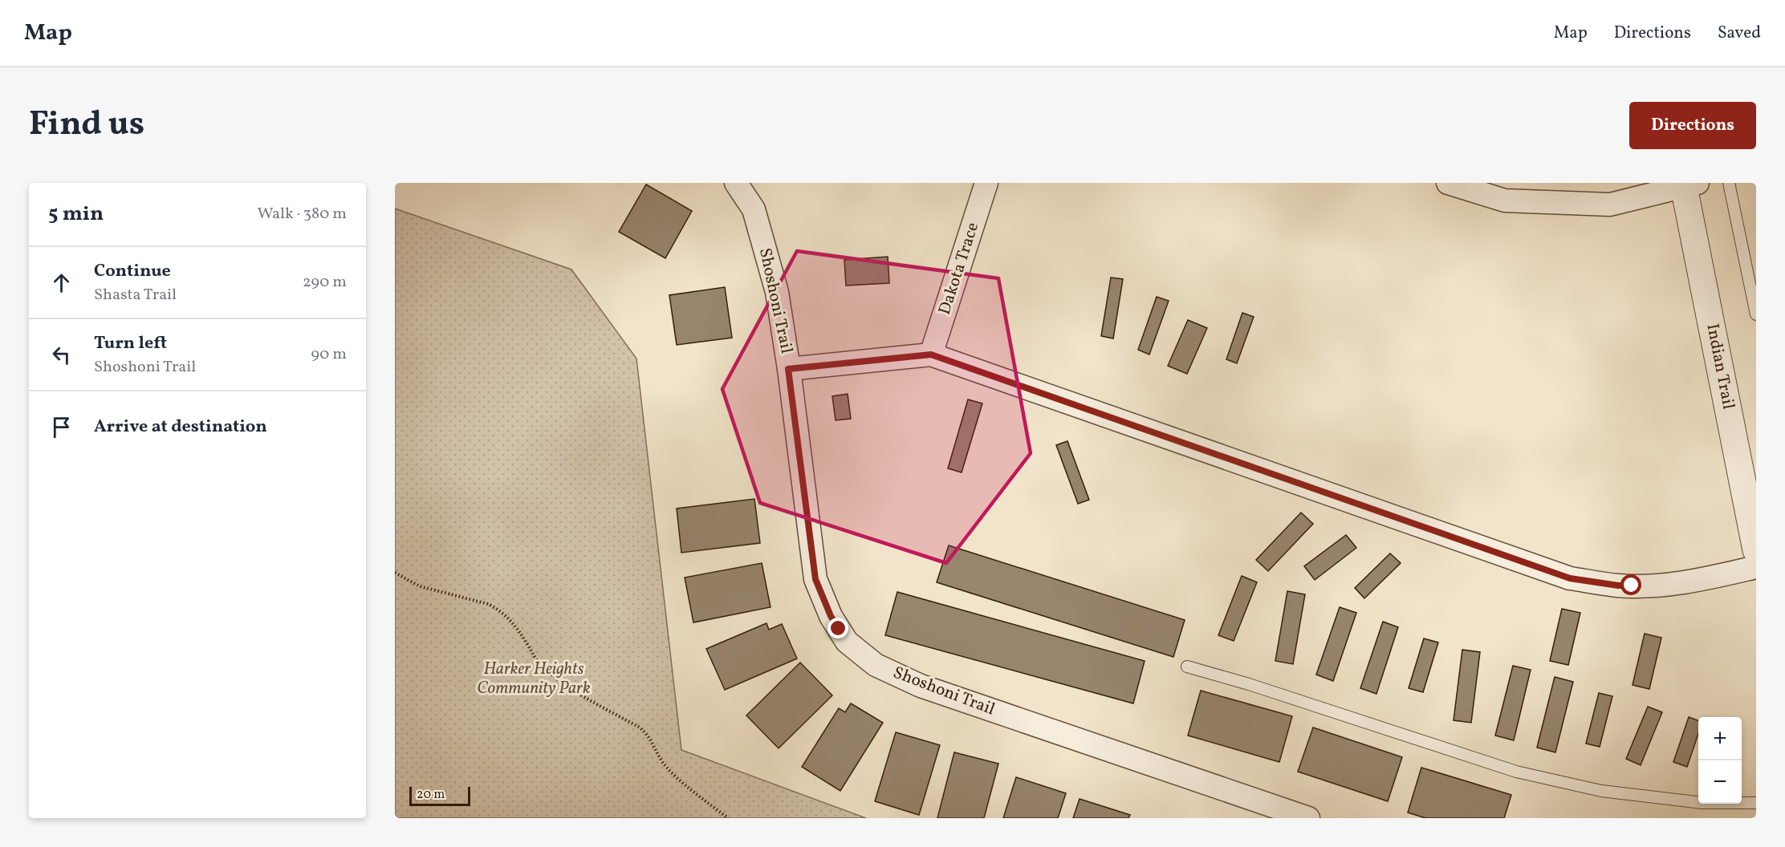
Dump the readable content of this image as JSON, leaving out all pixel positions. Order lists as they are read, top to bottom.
{
  "streets": {
    "street": ["Dakota Trace", "Shoshoni Trail", "Indian Trail"]
  },
  "parks": ["Harker Heights Community Park"],
  "scale_bar": "20 m",
  "page": {
    "header": "Map",
    "nav": ["Map", "Directions", "Saved"],
    "title": "Find us",
    "buttons": "Directions",
    "heading": ["5 min", "Walk · 380 m"],
    "list": [
      ["Continue", "Shasta Trail", "290 m"],
      ["Turn left", "Shoshoni Trail", "90 m"],
      "Arrive at destination"
    ],
    "map_buttons": ["+", "−"],
    "scale": "20 m"
  }
}
